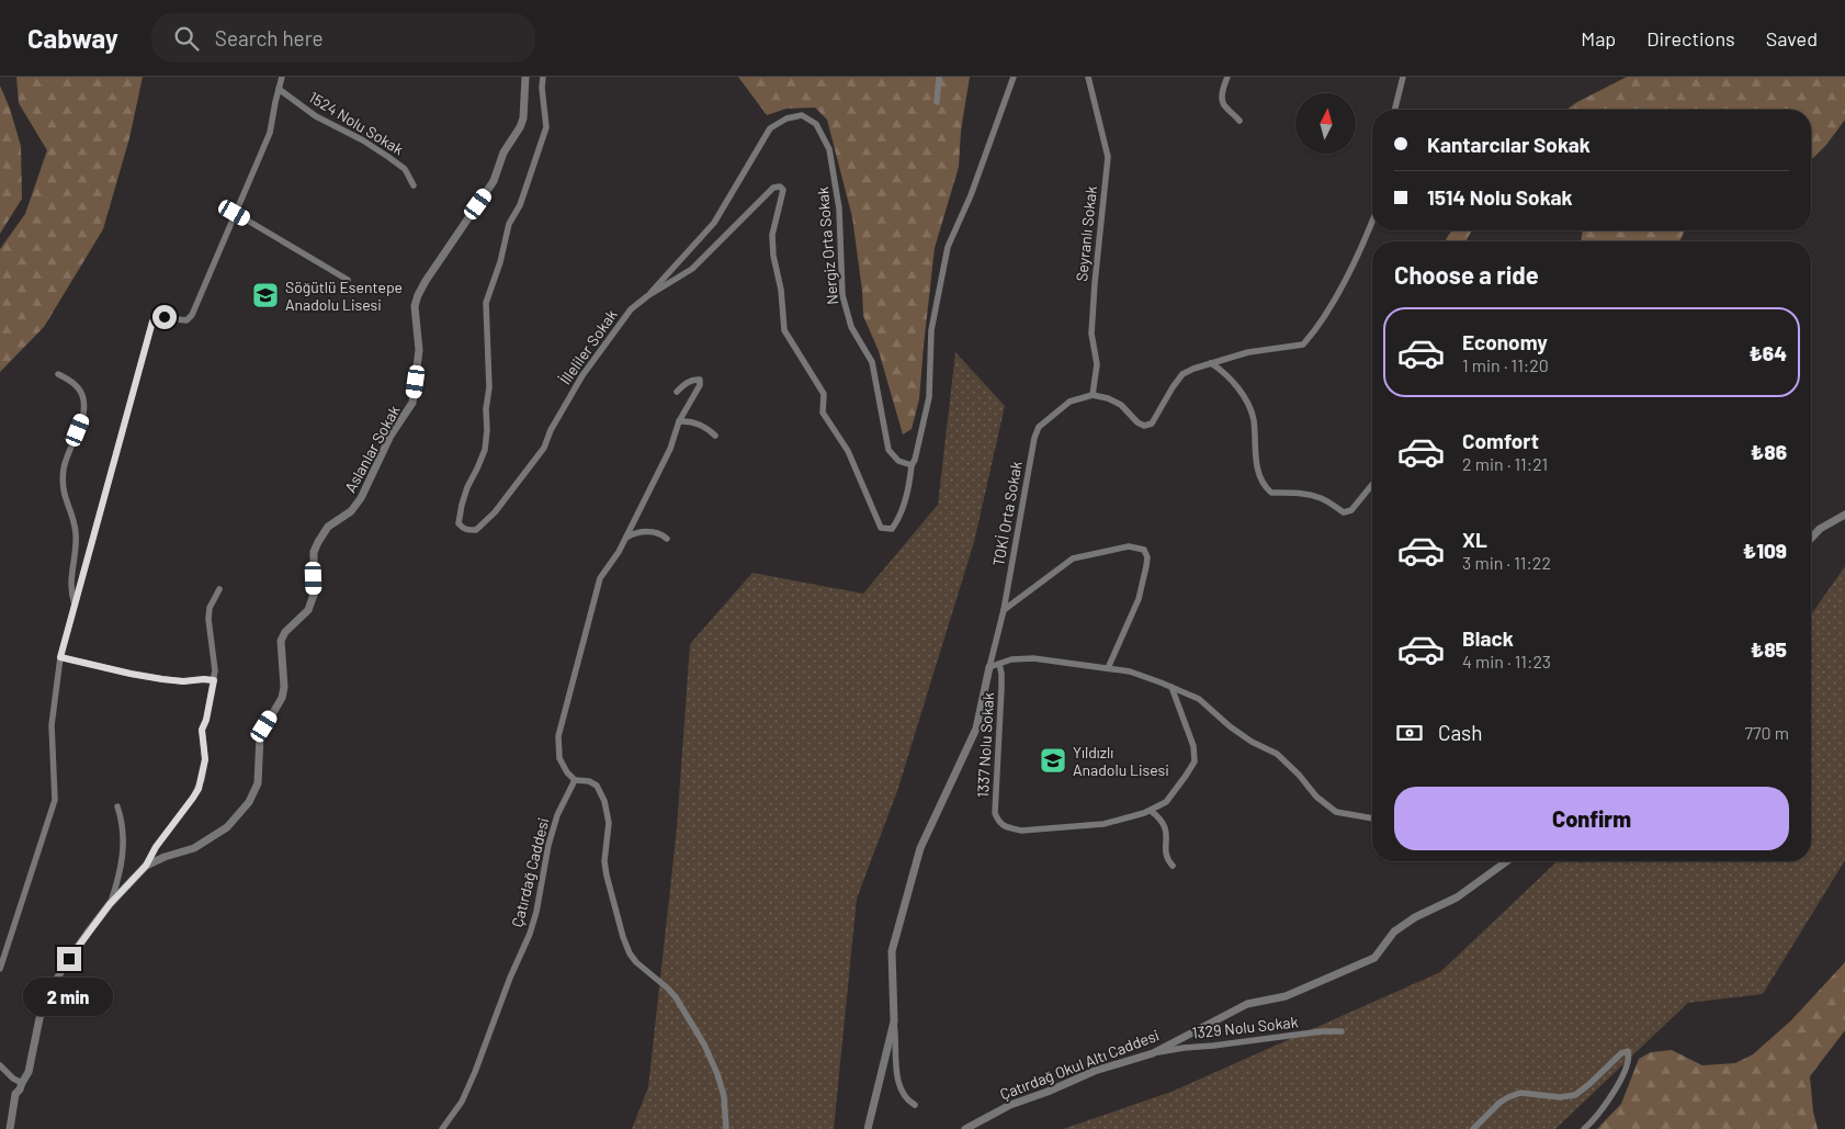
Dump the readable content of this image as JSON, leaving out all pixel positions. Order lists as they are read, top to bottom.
{
  "streets": {
    "street": [
      "1524 Nolu Sokak",
      "Seyranlı Sokak",
      "Nergiz Orta Sokak",
      "İlleliler Sokak",
      "Aslanlar Sokak",
      "TOKİ Orta Sokak",
      "1337 Nolu Sokak",
      "Çatırdağ Caddesi",
      "1329 Nolu Sokak",
      "Çatırdağ Okul Altı Caddesi"
    ]
  },
  "crossings": [
    ["Seyranlı Sokak", "TOKİ Orta Sokak"],
    ["Nergiz Orta Sokak", "İlleliler Sokak"],
    ["1329 Nolu Sokak", "Çatırdağ Okul Altı Caddesi"]
  ],
  "places": {
    "school or university": ["Söğütlü Esentepe Anadolu Lisesi", "Yıldızlı Anadolu Lisesi"]
  },
  "north": "top",
  "page": {
    "header": "Cabway",
    "search": "Search here",
    "nav": ["Map", "Directions", "Saved"],
    "banner": ["Kantarcılar Sokak", "1514 Nolu Sokak"],
    "heading": "Choose a ride",
    "list": [
      {
        "name": "Economy",
        "note": "1 min · 11:20",
        "value": "₺64"
      },
      {
        "name": "Comfort",
        "note": "2 min · 11:21",
        "value": "₺86"
      },
      {
        "name": "XL",
        "note": "3 min · 11:22",
        "value": "₺109"
      },
      {
        "name": "Black",
        "note": "4 min · 11:23",
        "value": "₺85"
      }
    ],
    "pay": ["Cash", "770 m"],
    "buttons": "Confirm",
    "bubble": "2 min"
  }
}
